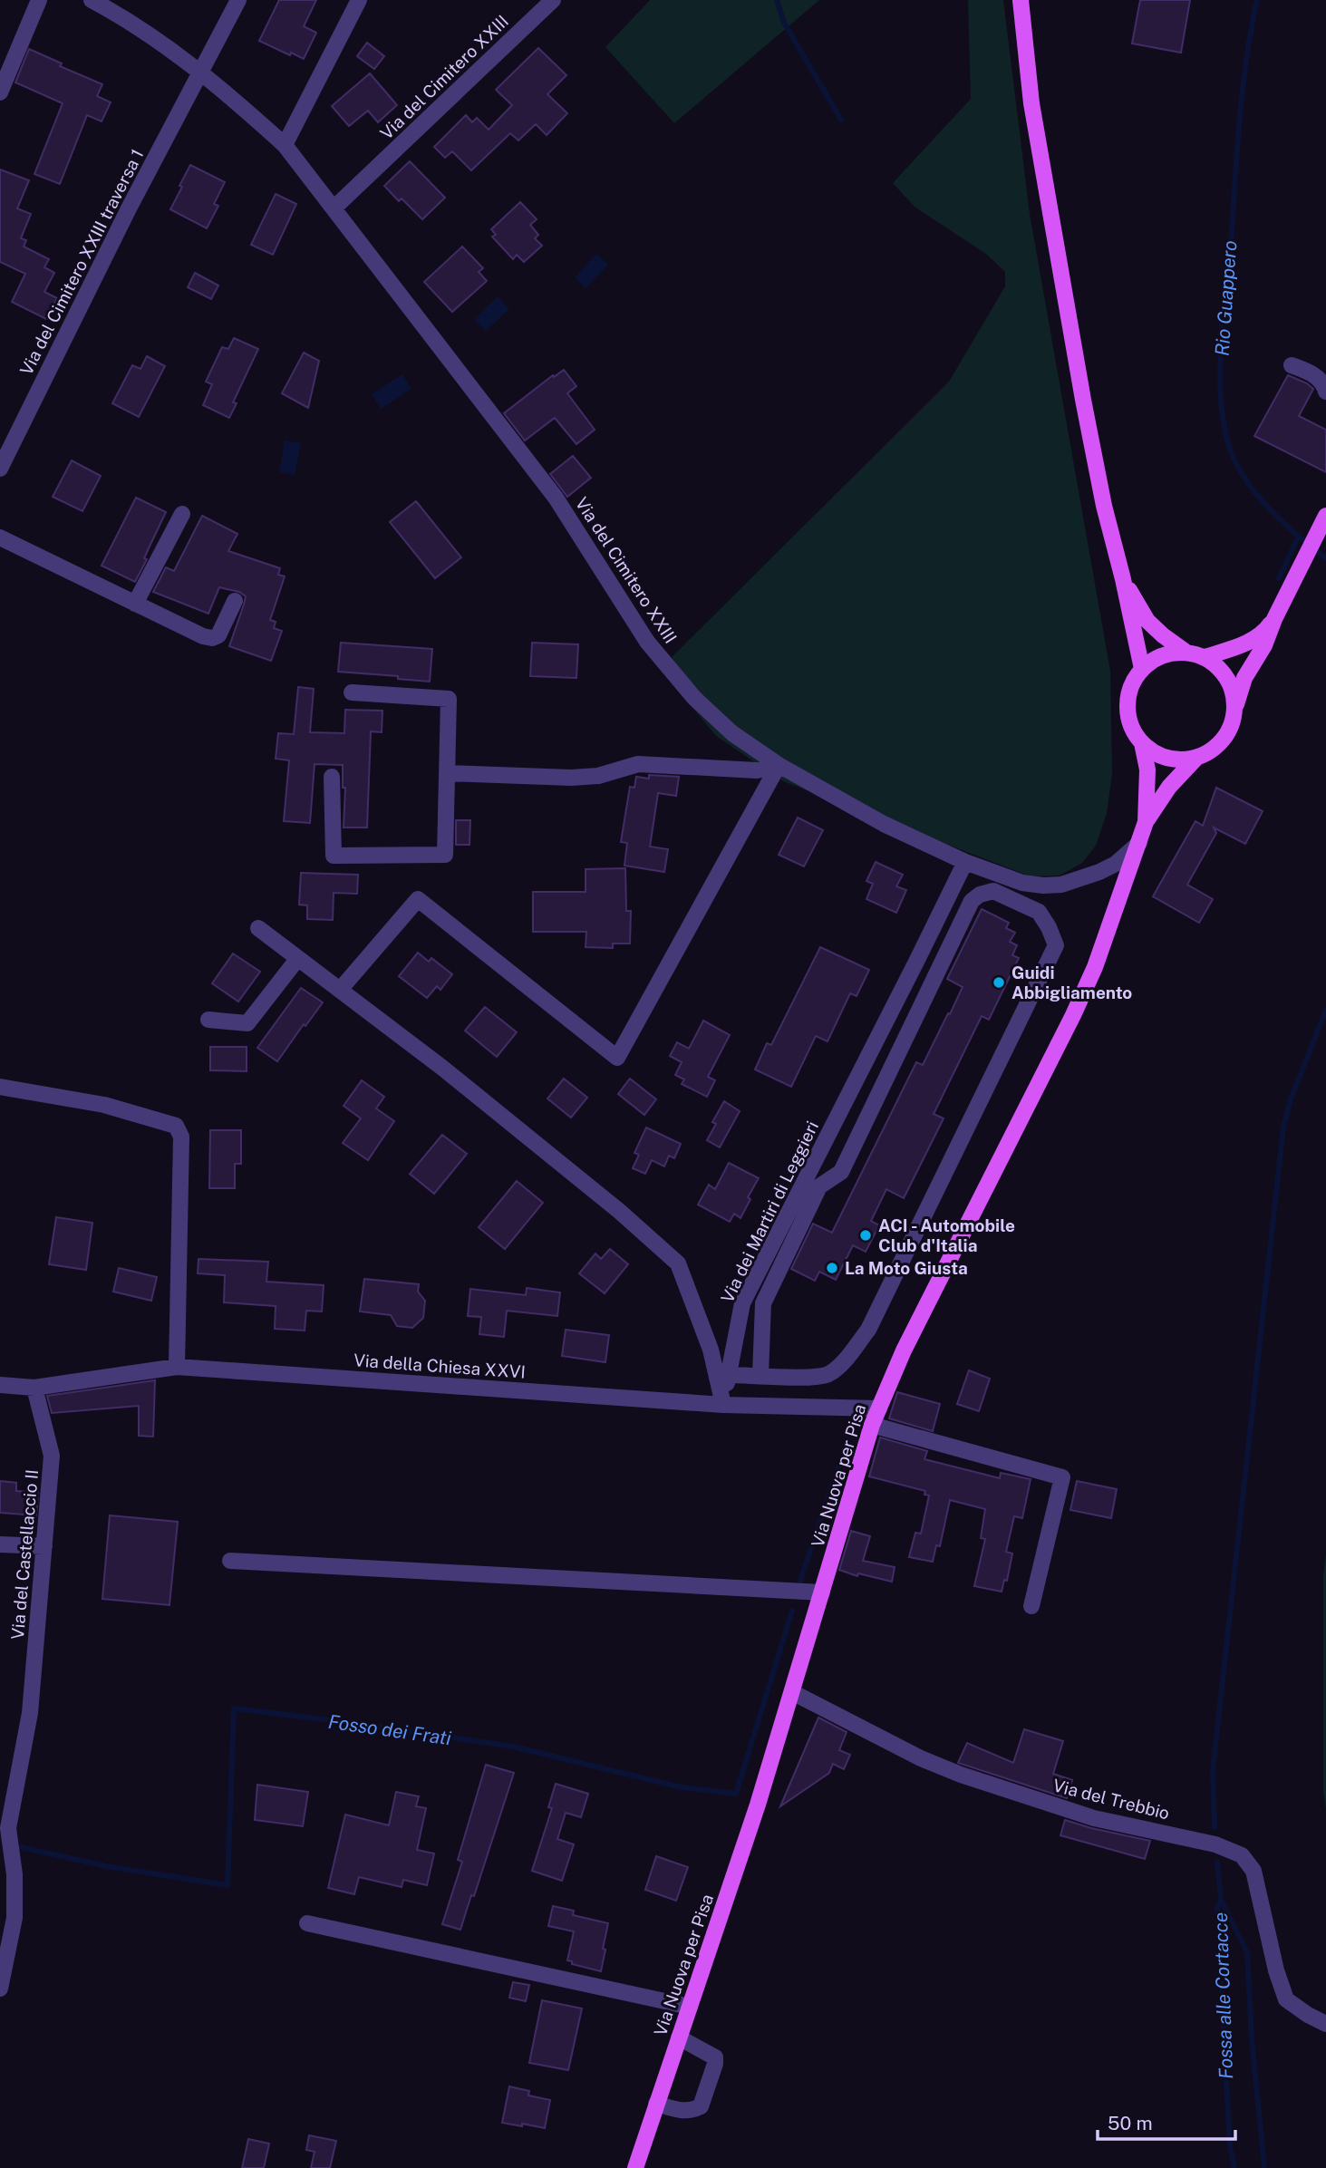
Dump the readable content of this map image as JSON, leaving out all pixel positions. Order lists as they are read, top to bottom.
{
  "streets": {
    "main road": ["Via Nuova per Pisa"],
    "street": [
      "Via del Cimitero XXIII",
      "Via del Cimitero XXIII traversa 1",
      "Via dei Martiri di Leggieri",
      "Via della Chiesa XXVI",
      "Via del Castellaccio II",
      "Via del Trebbio"
    ]
  },
  "crossings": [
    ["Via del Cimitero XXIII", "Via del Cimitero XXIII traversa 1"],
    ["Via del Cimitero XXIII", "Via dei Martiri di Leggieri"],
    ["Via del Cimitero XXIII", "Via Nuova per Pisa"],
    ["Via dei Martiri di Leggieri", "Via della Chiesa XXVI"],
    ["Via della Chiesa XXVI", "Via Nuova per Pisa"],
    ["Via della Chiesa XXVI", "Via del Castellaccio II"],
    ["Via Nuova per Pisa", "Via del Trebbio"]
  ],
  "water": ["Rio Guappero", "Fosso dei Frati", "Fossa alle Cortacce"],
  "places": ["Guidi Abbigliamento", "ACI - Automobile Club d'Italia", "La Moto Giusta"],
  "scale_bar": "50 m"
}
